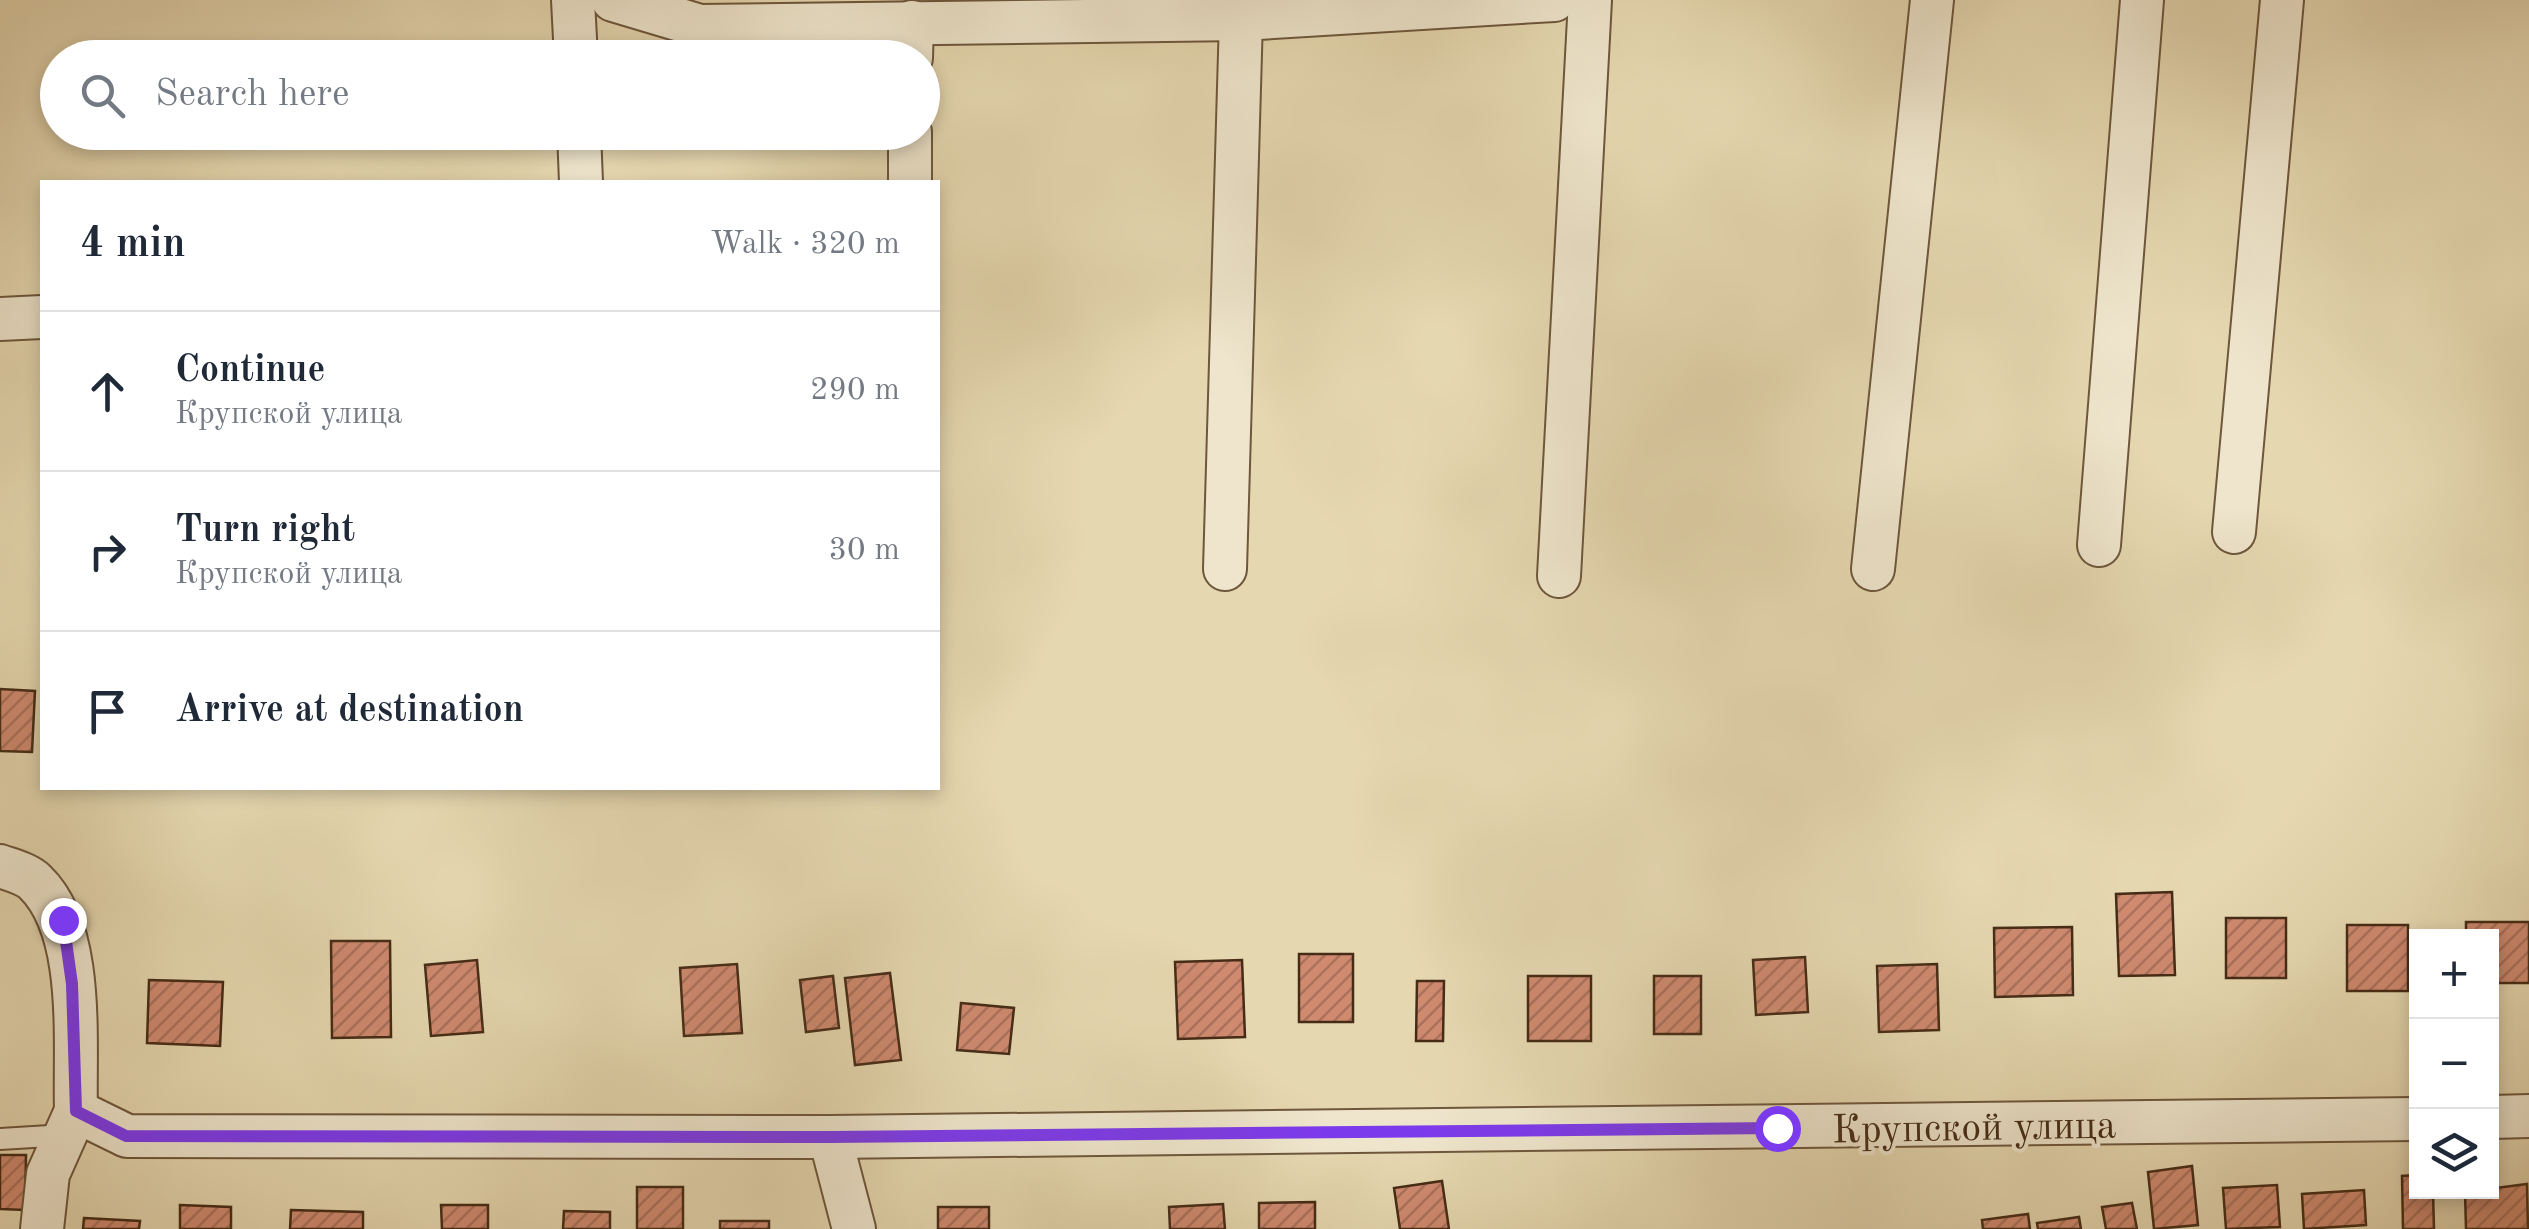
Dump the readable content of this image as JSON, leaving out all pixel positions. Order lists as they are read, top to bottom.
{
  "streets": {
    "street": ["Крупской улица"]
  },
  "page": {
    "search": "Search here",
    "heading": ["4 min", "Walk · 320 m"],
    "list": [
      ["Continue", "Крупской улица", "290 m"],
      ["Turn right", "Крупской улица", "30 m"],
      "Arrive at destination"
    ],
    "map_buttons": ["+", "−"]
  }
}
